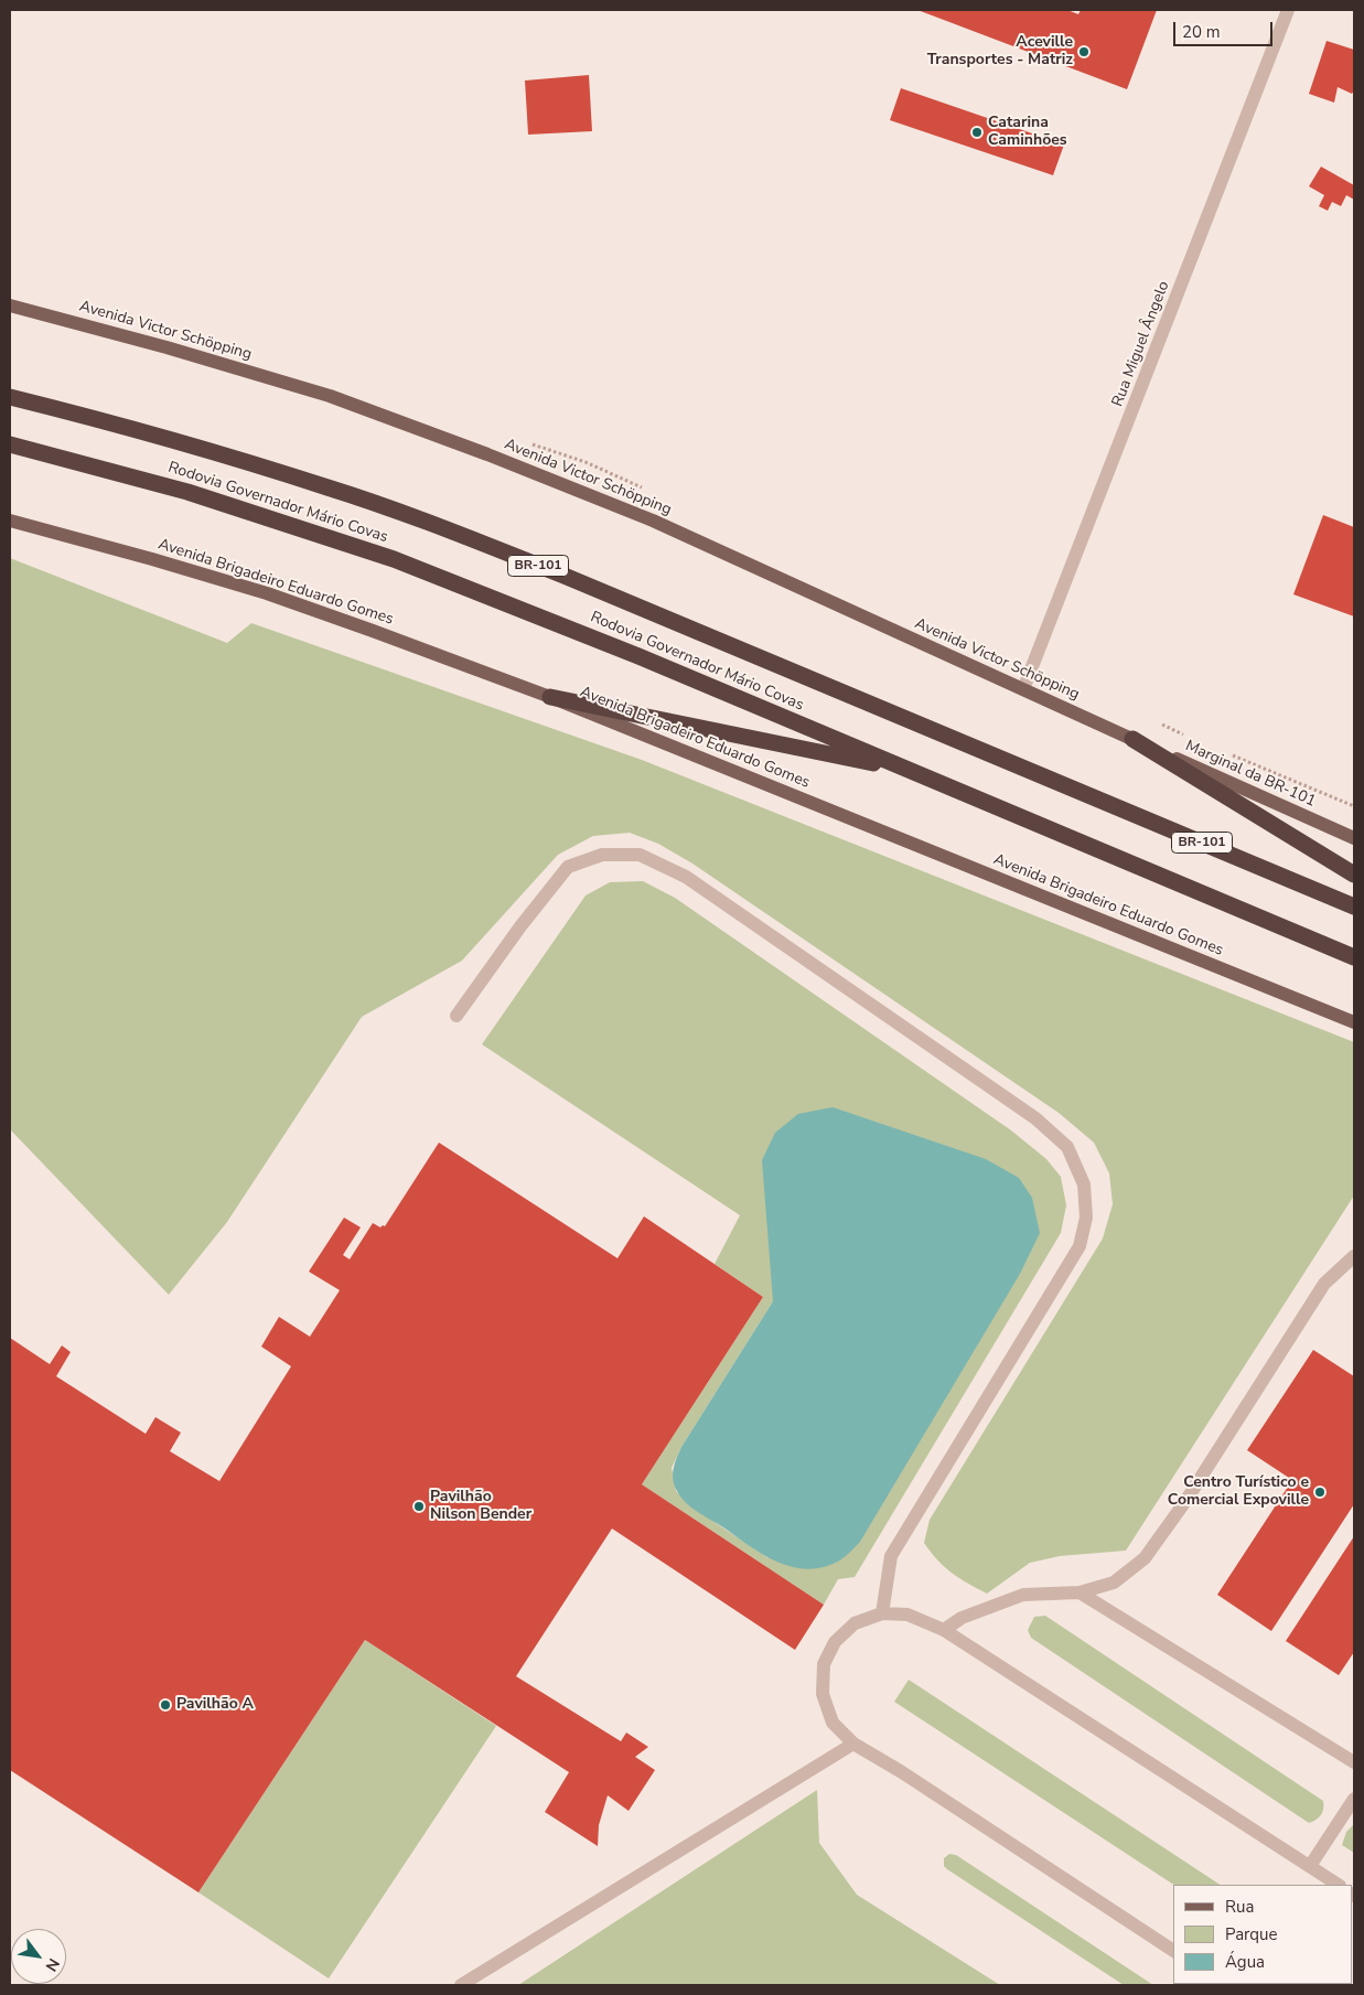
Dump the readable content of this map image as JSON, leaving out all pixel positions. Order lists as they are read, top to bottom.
{
  "streets": {
    "highway": ["Rodovia Governador Mário Covas", "BR-101"],
    "main road": ["Avenida Victor Schöpping", "Avenida Brigadeiro Eduardo Gomes", "Marginal da BR-101"],
    "street": ["Rua Miguel Ângelo"]
  },
  "crossings": [
    ["Avenida Victor Schöpping", "Rua Miguel Ângelo"],
    ["Avenida Victor Schöpping", "Marginal da BR-101"]
  ],
  "places": [
    "Aceville Transportes - Matriz",
    "Catarina Caminhões",
    "Centro Turístico e Comercial Expoville",
    "Pavilhão Nilson Bender",
    "Pavilhão A"
  ],
  "legend": ["Rua", "Parque", "Água"],
  "scale_bar": "20 m",
  "north": "bottom right"
}
